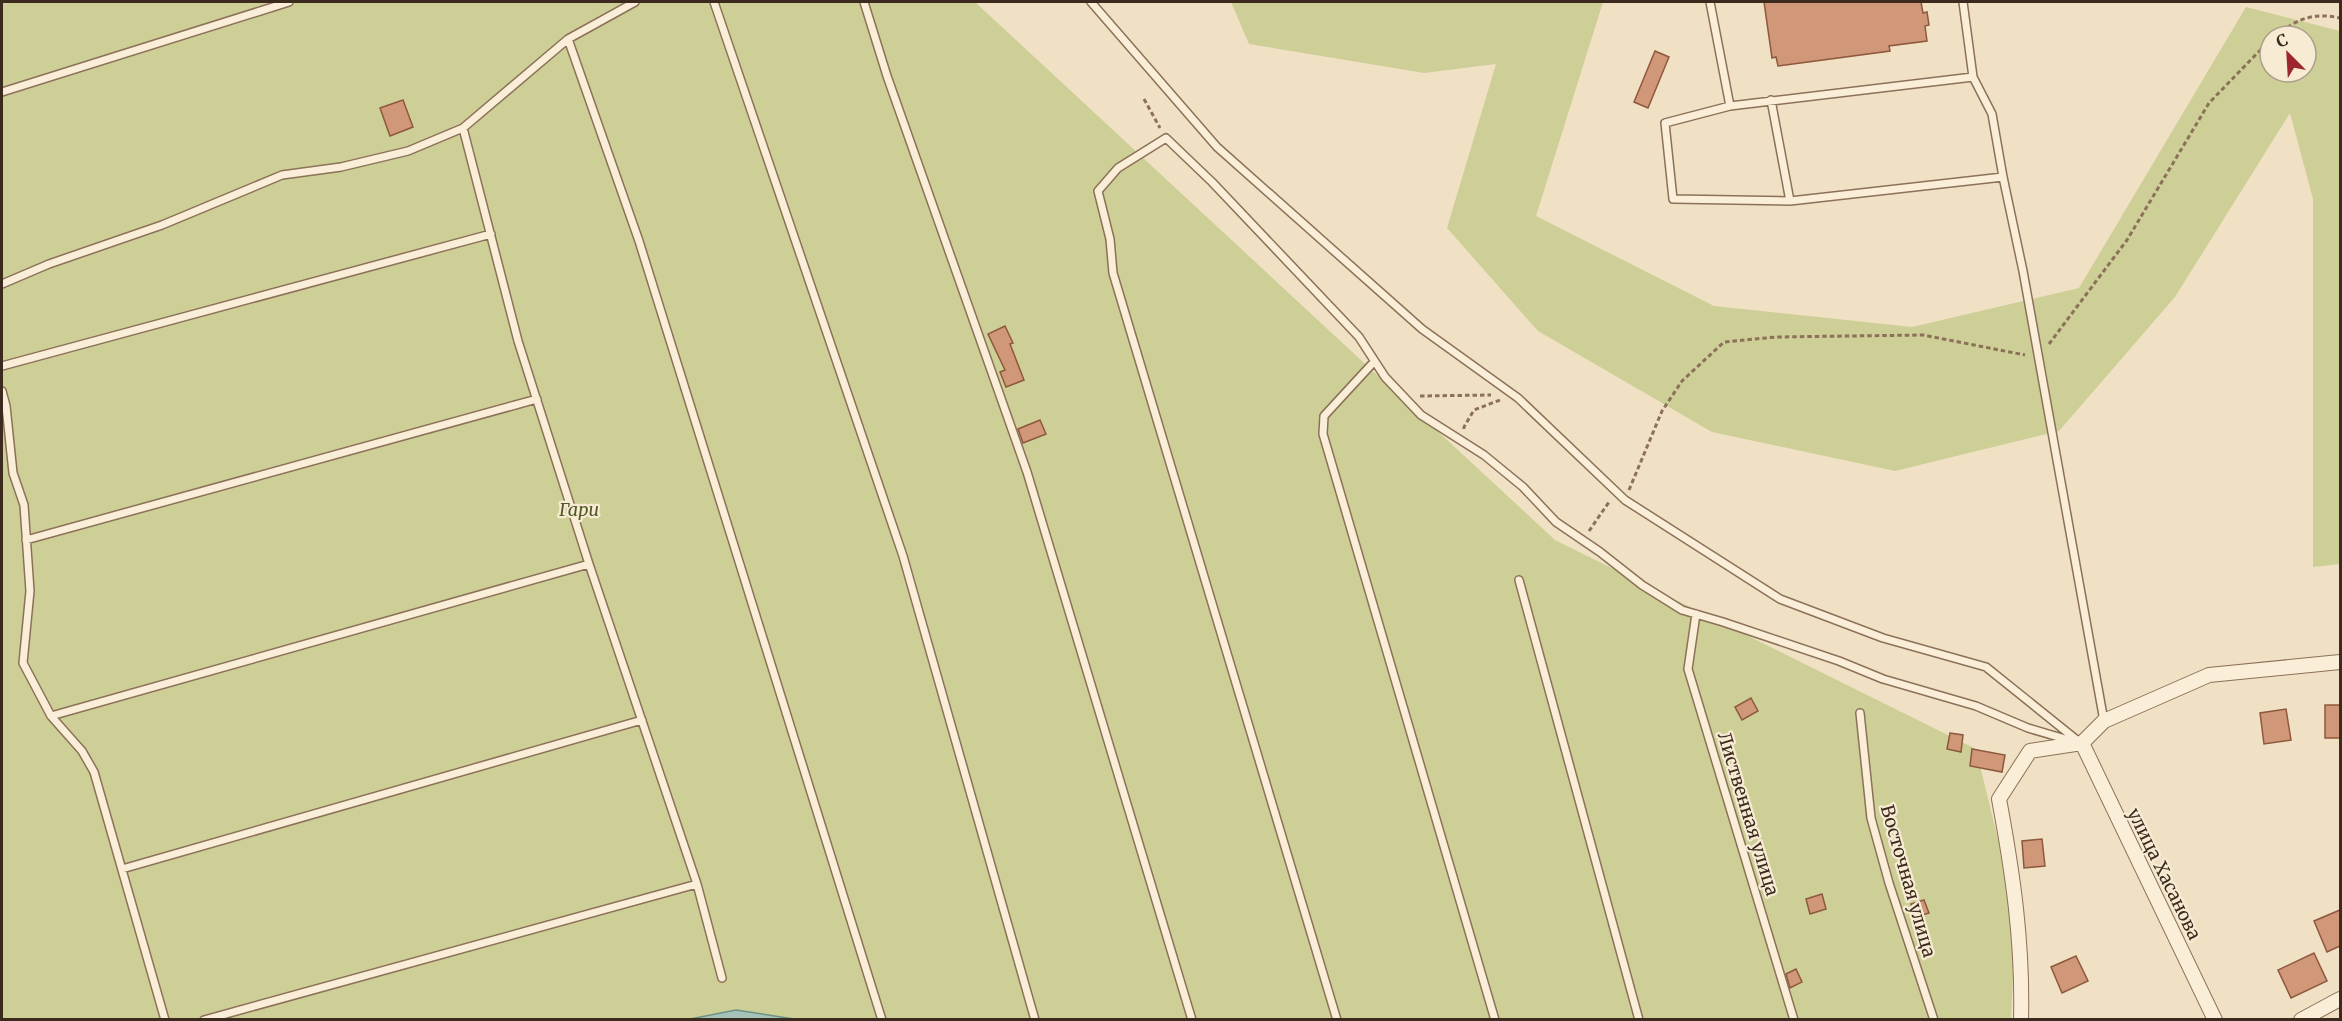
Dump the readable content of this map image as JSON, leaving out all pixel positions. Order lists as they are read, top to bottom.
{
  "streets": {
    "street": ["улица Хасанова"],
    "lane": ["Лиственная улица", "Восточная улица"]
  },
  "parks": ["Гари"],
  "north": "top left"
}
